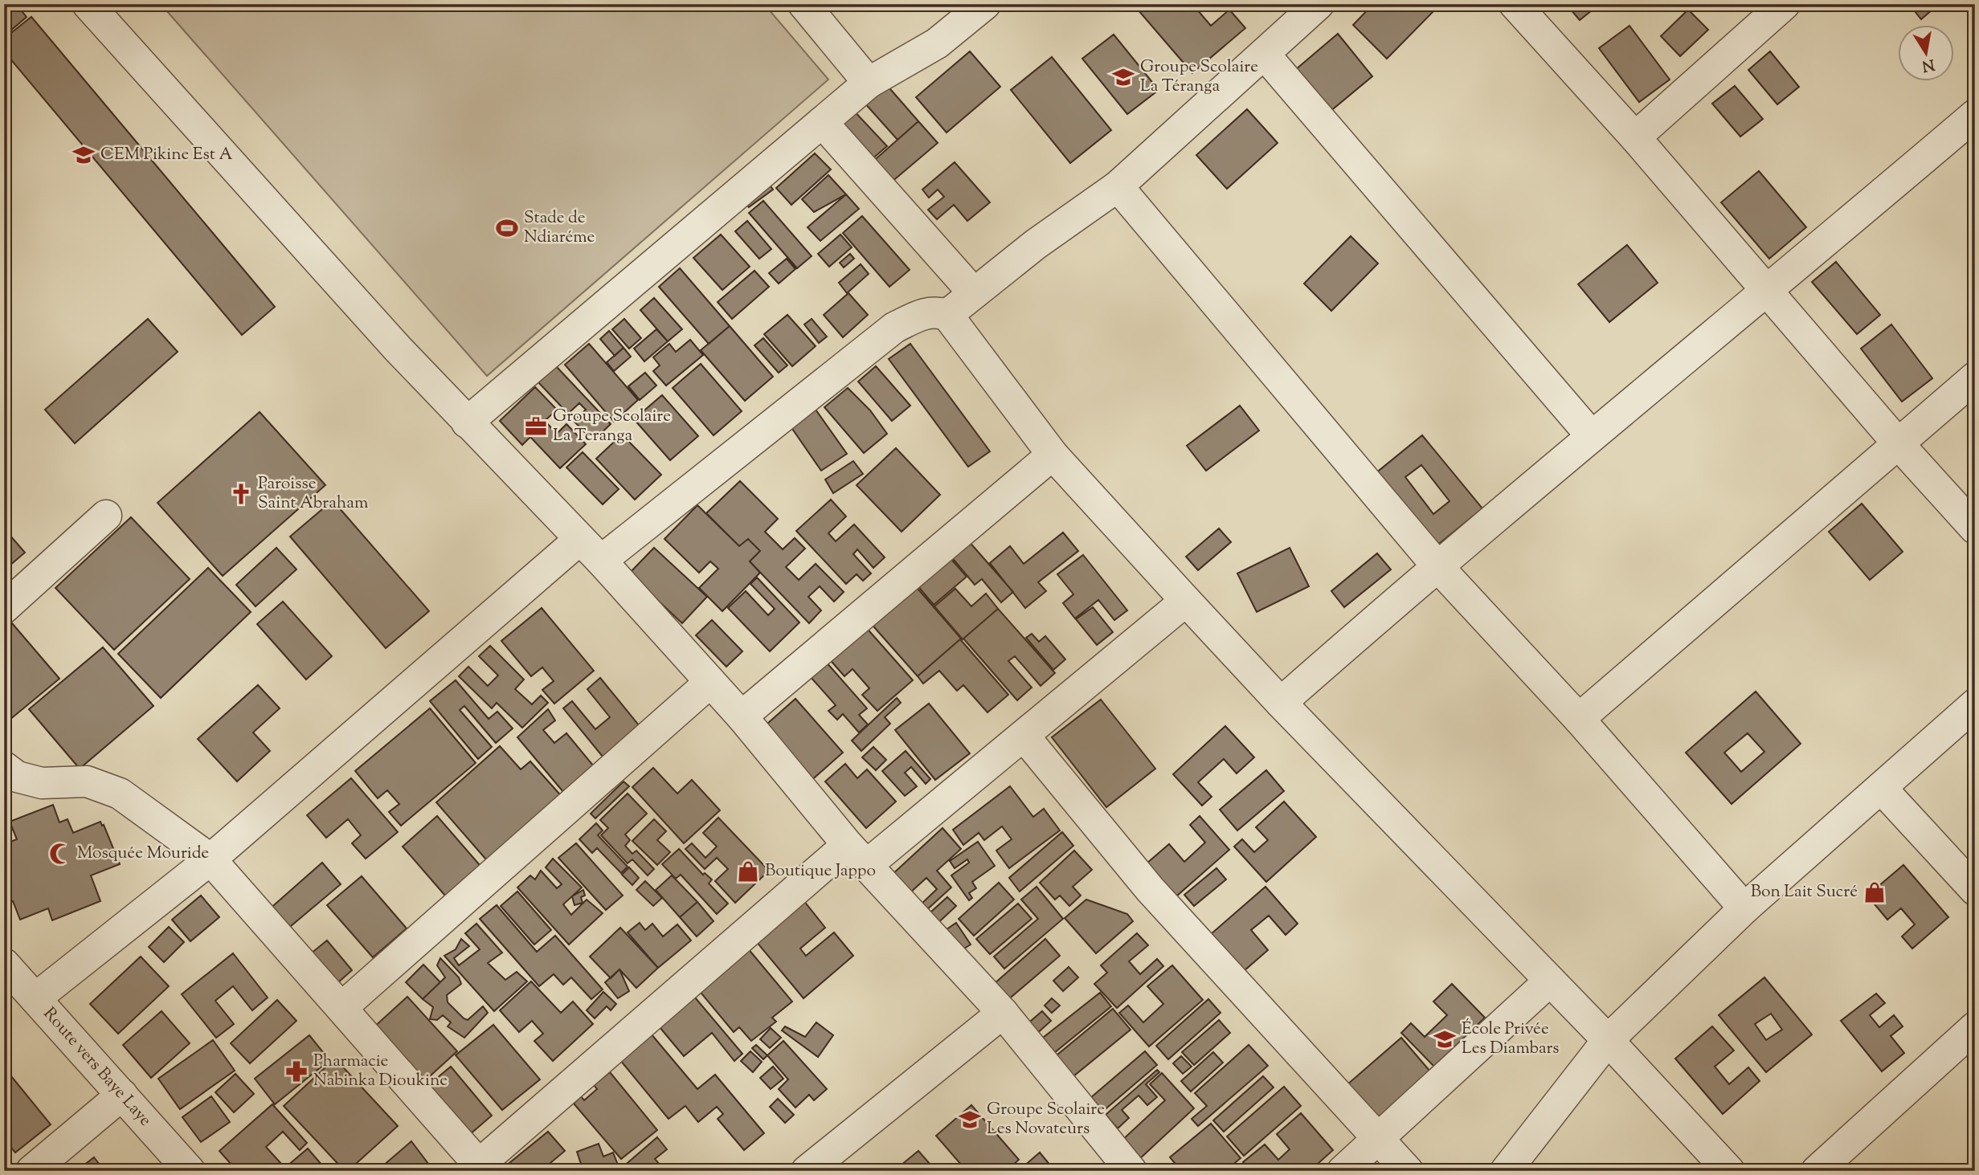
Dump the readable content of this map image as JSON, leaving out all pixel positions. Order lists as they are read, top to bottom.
{
  "streets": {
    "street": ["Route vers Baye Laye"]
  },
  "places": {
    "school or university": [
      "Groupe Scolaire La Téranga",
      "CEM Pikine Est A",
      "École Privée Les Diambars",
      "Groupe Scolaire Les Novateurs"
    ],
    "sports": ["Stade de Ndiaréme"],
    "office": ["Groupe Scolaire La Teranga"],
    "church": ["Paroisse Saint Abraham"],
    "mosque": ["Mosquée Mouride"],
    "shop": ["Boutique Jappo", "Bon Lait Sucré"],
    "pharmacy": ["Pharmacie Nabinka Dioukine"]
  },
  "north": "bottom"
}
